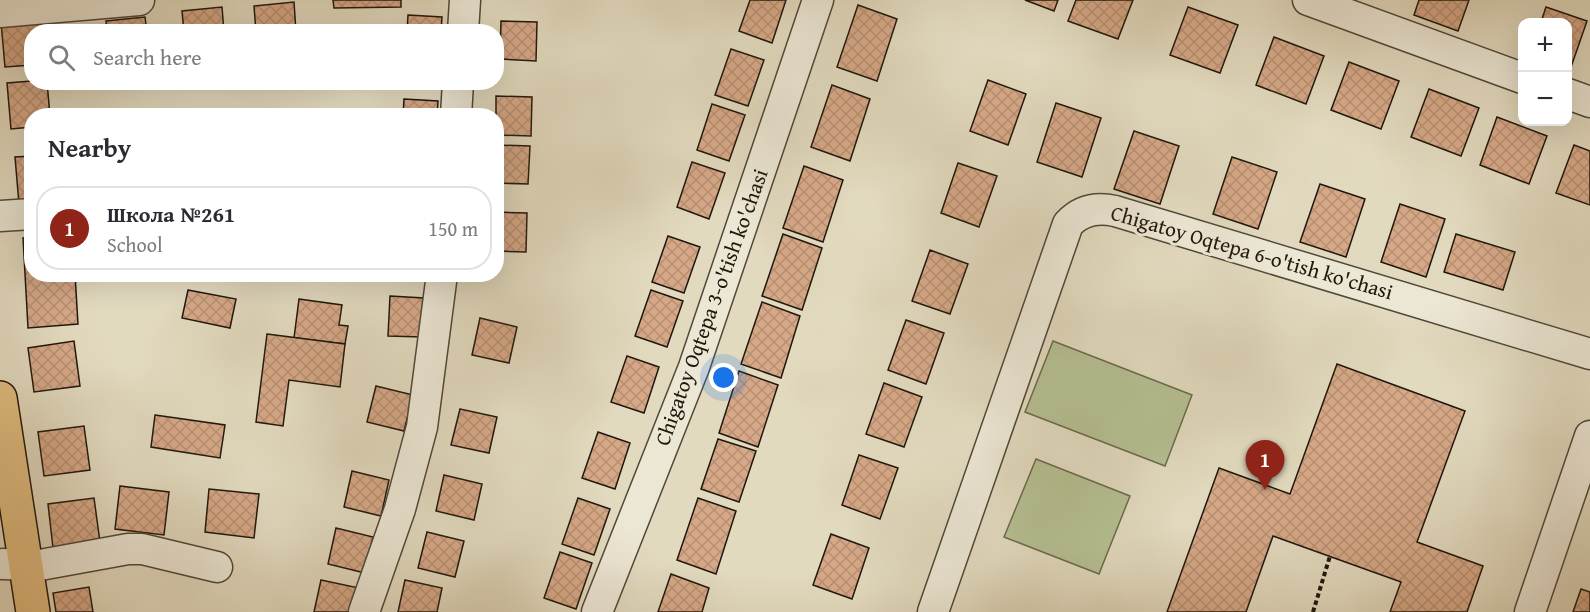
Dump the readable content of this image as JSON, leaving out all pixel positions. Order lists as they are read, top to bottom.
{
  "streets": {
    "street": ["Chigatoy Oqtepa 6-o'tish ko'chasi", "Chigatoy Oqtepa 3-o'tish ko'chasi"]
  },
  "page": {
    "map_buttons": ["+", "−"],
    "search": "Search here",
    "heading": "Nearby",
    "list": [
      {
        "mark": "1",
        "name": "Школа №261",
        "note": "School",
        "value": "150 m"
      }
    ],
    "pins": "1"
  }
}
